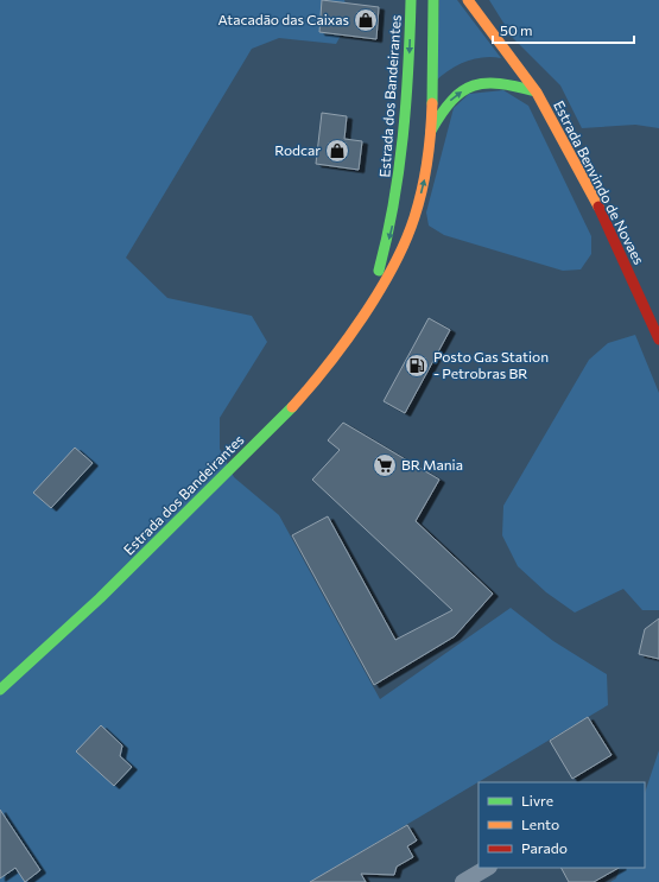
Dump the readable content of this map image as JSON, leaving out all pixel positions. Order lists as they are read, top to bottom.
{
  "streets": {
    "main road": ["Estrada dos Bandeirantes", "Estrada Benvindo de Novaes"]
  },
  "places": {
    "shop": ["Atacadão das Caixas", "Rodcar"],
    "fuel station": ["Posto Gas Station - Petrobras BR"],
    "supermarket": ["BR Mania"]
  },
  "legend": ["Livre", "Lento", "Parado"],
  "scale_bar": "50 m"
}
